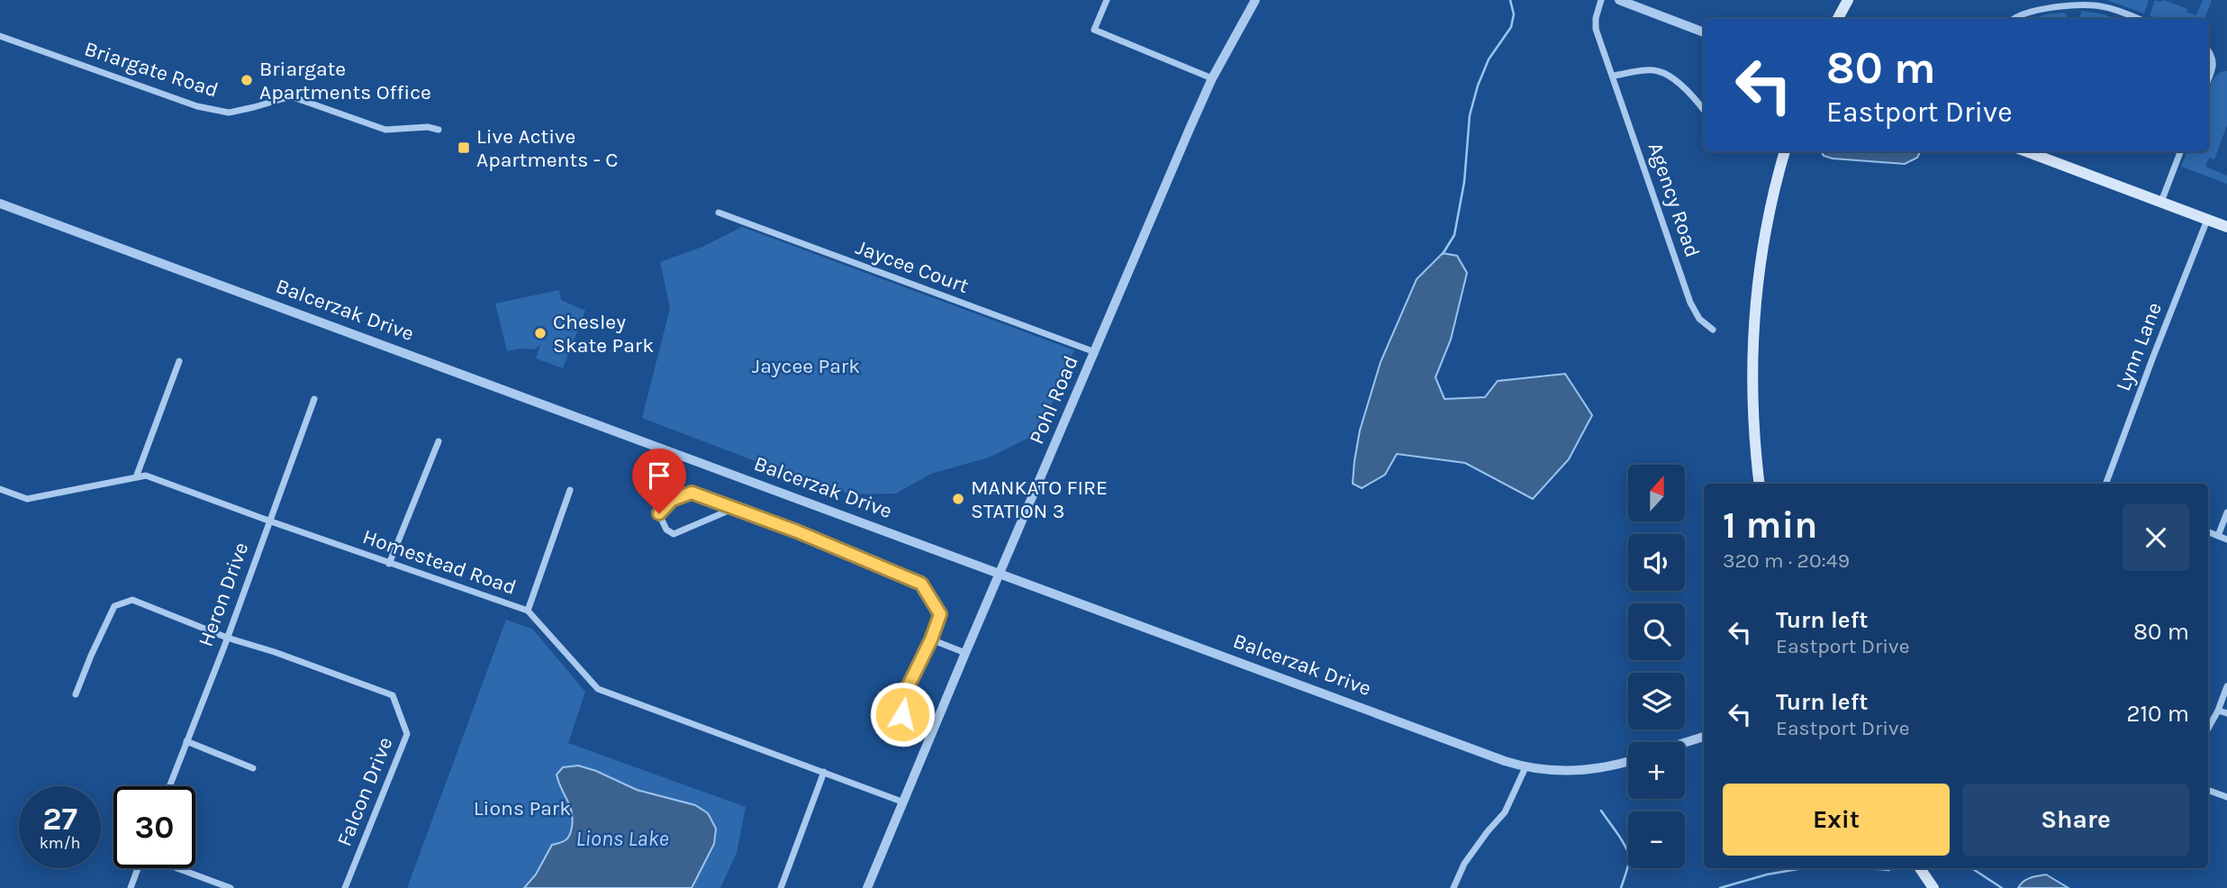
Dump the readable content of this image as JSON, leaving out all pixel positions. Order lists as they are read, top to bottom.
{
  "streets": {
    "street": [
      "Briargate Road",
      "Agency Road",
      "Jaycee Court",
      "Balcerzak Drive",
      "Lynn Lane",
      "Pohl Road",
      "Homestead Road",
      "Heron Drive",
      "Falcon Drive"
    ]
  },
  "crossings": [
    ["Jaycee Court", "Pohl Road"],
    ["Balcerzak Drive", "Pohl Road"],
    ["Pohl Road", "Homestead Road"],
    ["Homestead Road", "Heron Drive"],
    ["Heron Drive", "Falcon Drive"]
  ],
  "water": ["Lions Lake"],
  "parks": ["Jaycee Park", "Lions Park"],
  "places": {
    "other": ["Briargate Apartments Office", "Chesley Skate Park", "MANKATO FIRE STATION 3"],
    "transit": ["Live Active Apartments - C"]
  },
  "north": "top",
  "page": {
    "turn": ["80 m", "Eastport Drive"],
    "map_buttons": ["+", "−"],
    "heading": ["1 min", "320 m · 20:49"],
    "list": [
      {
        "name": "Turn left",
        "note": "Eastport Drive",
        "value": "80 m"
      },
      {
        "name": "Turn left",
        "note": "Eastport Drive",
        "value": "210 m"
      }
    ],
    "buttons": ["Exit", "Share"],
    "speed": "27 km/h",
    "limit": "30"
  }
}
